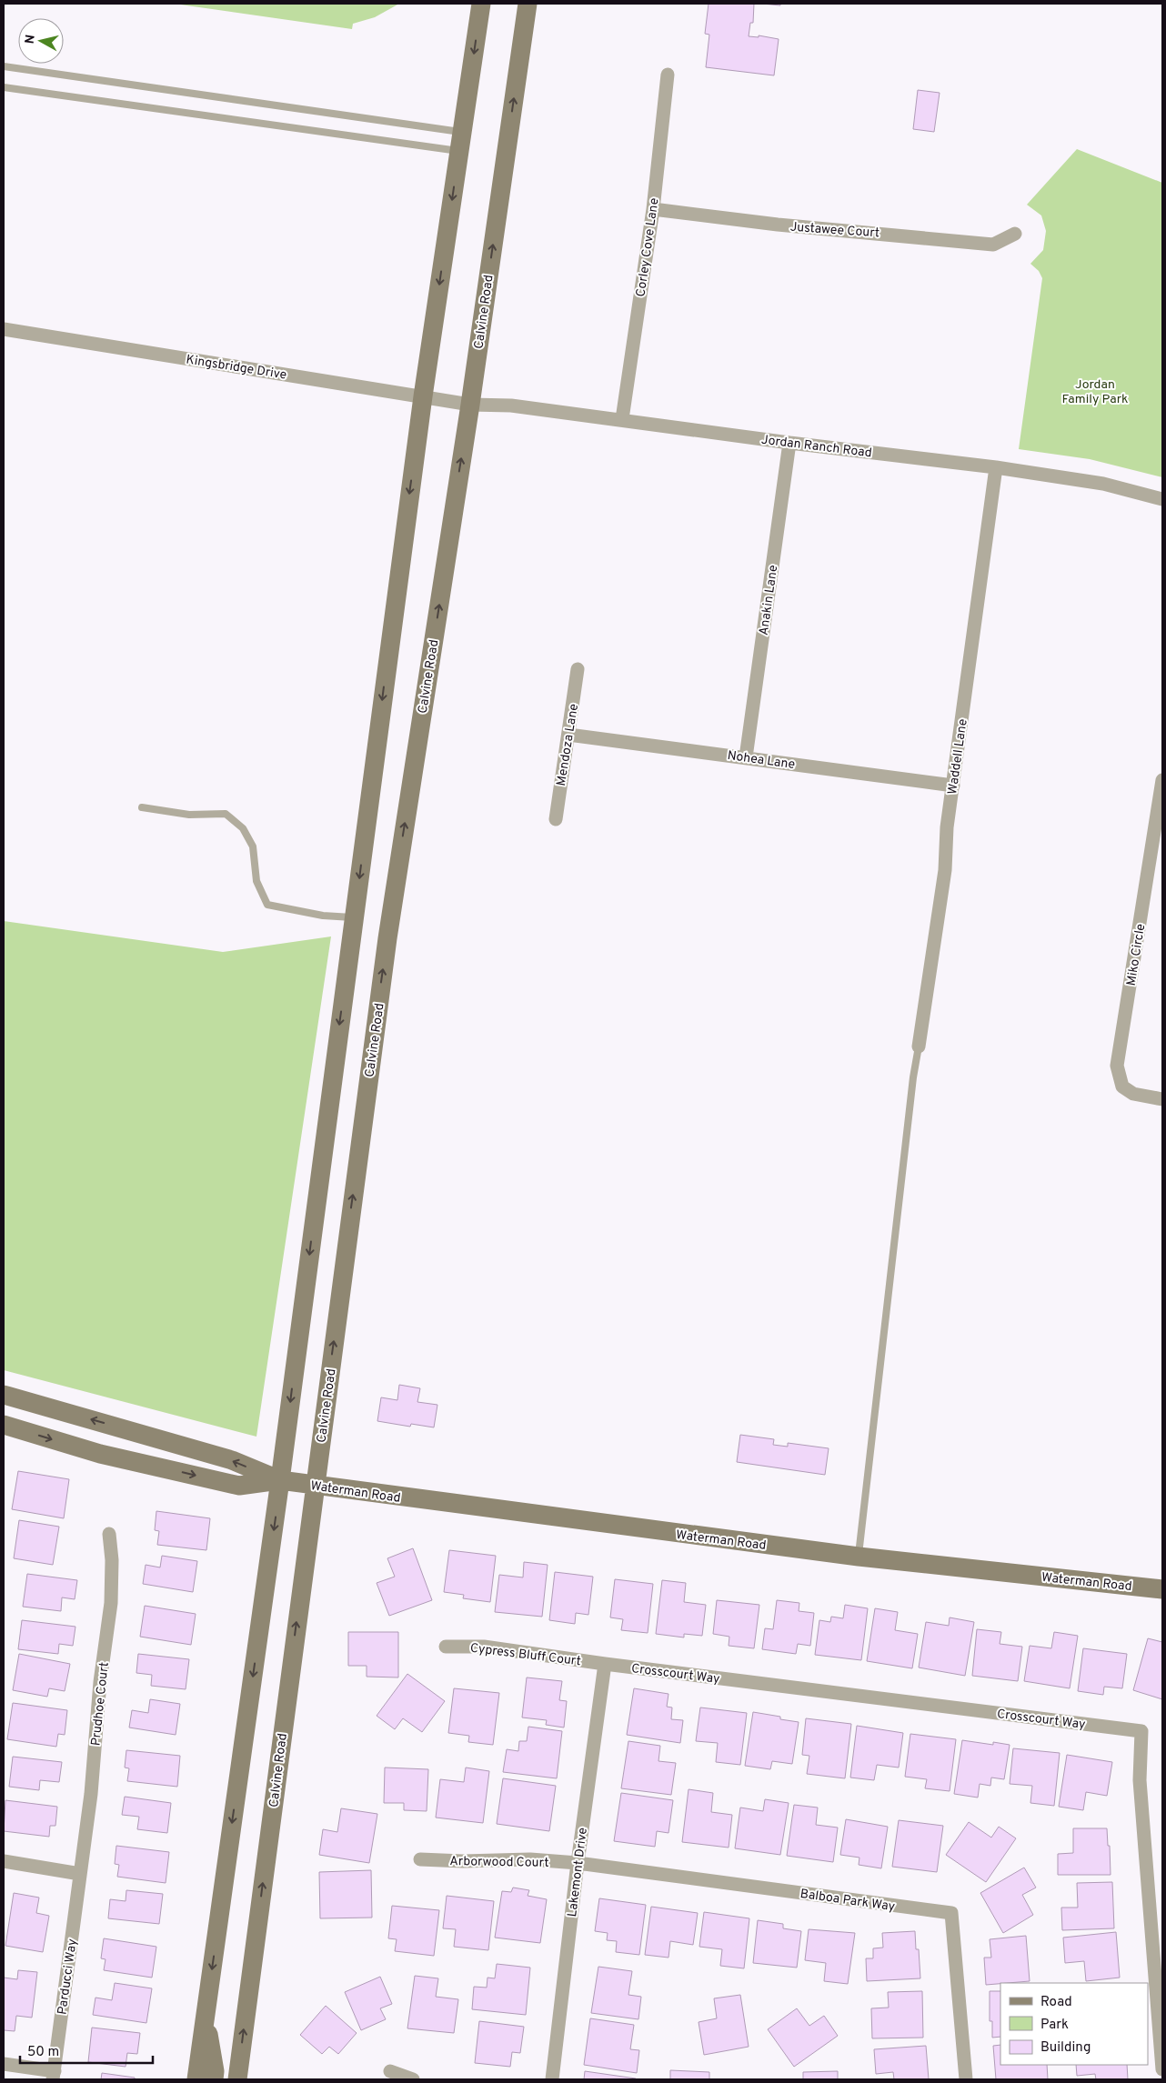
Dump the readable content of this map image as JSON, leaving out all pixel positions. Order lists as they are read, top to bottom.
{
  "streets": {
    "main road": ["Calvine Road", "Waterman Road"],
    "street": [
      "Justawee Court",
      "Corley Cove Lane",
      "Kingsbridge Drive",
      "Jordan Ranch Road",
      "Anakin Lane",
      "Mendoza Lane",
      "Waddell Lane",
      "Nohea Lane",
      "Miko Circle",
      "Cypress Bluff Court",
      "Crosscourt Way",
      "Prudhoe Court",
      "Arborwood Court",
      "Lakemont Drive",
      "Balboa Park Way",
      "Parducci Way"
    ]
  },
  "crossings": [
    ["Justawee Court", "Corley Cove Lane"],
    ["Corley Cove Lane", "Jordan Ranch Road"],
    ["Calvine Road", "Kingsbridge Drive"],
    ["Calvine Road", "Jordan Ranch Road"],
    ["Calvine Road", "Waterman Road"],
    ["Kingsbridge Drive", "Jordan Ranch Road"],
    ["Jordan Ranch Road", "Anakin Lane"],
    ["Jordan Ranch Road", "Waddell Lane"],
    ["Anakin Lane", "Nohea Lane"],
    ["Mendoza Lane", "Nohea Lane"],
    ["Waddell Lane", "Nohea Lane"],
    ["Cypress Bluff Court", "Crosscourt Way"],
    ["Cypress Bluff Court", "Lakemont Drive"],
    ["Crosscourt Way", "Lakemont Drive"],
    ["Prudhoe Court", "Parducci Way"],
    ["Arborwood Court", "Lakemont Drive"],
    ["Arborwood Court", "Balboa Park Way"],
    ["Lakemont Drive", "Balboa Park Way"]
  ],
  "parks": ["Jordan Family Park"],
  "legend": ["Road", "Park", "Building"],
  "scale_bar": "50 m",
  "north": "left"
}
